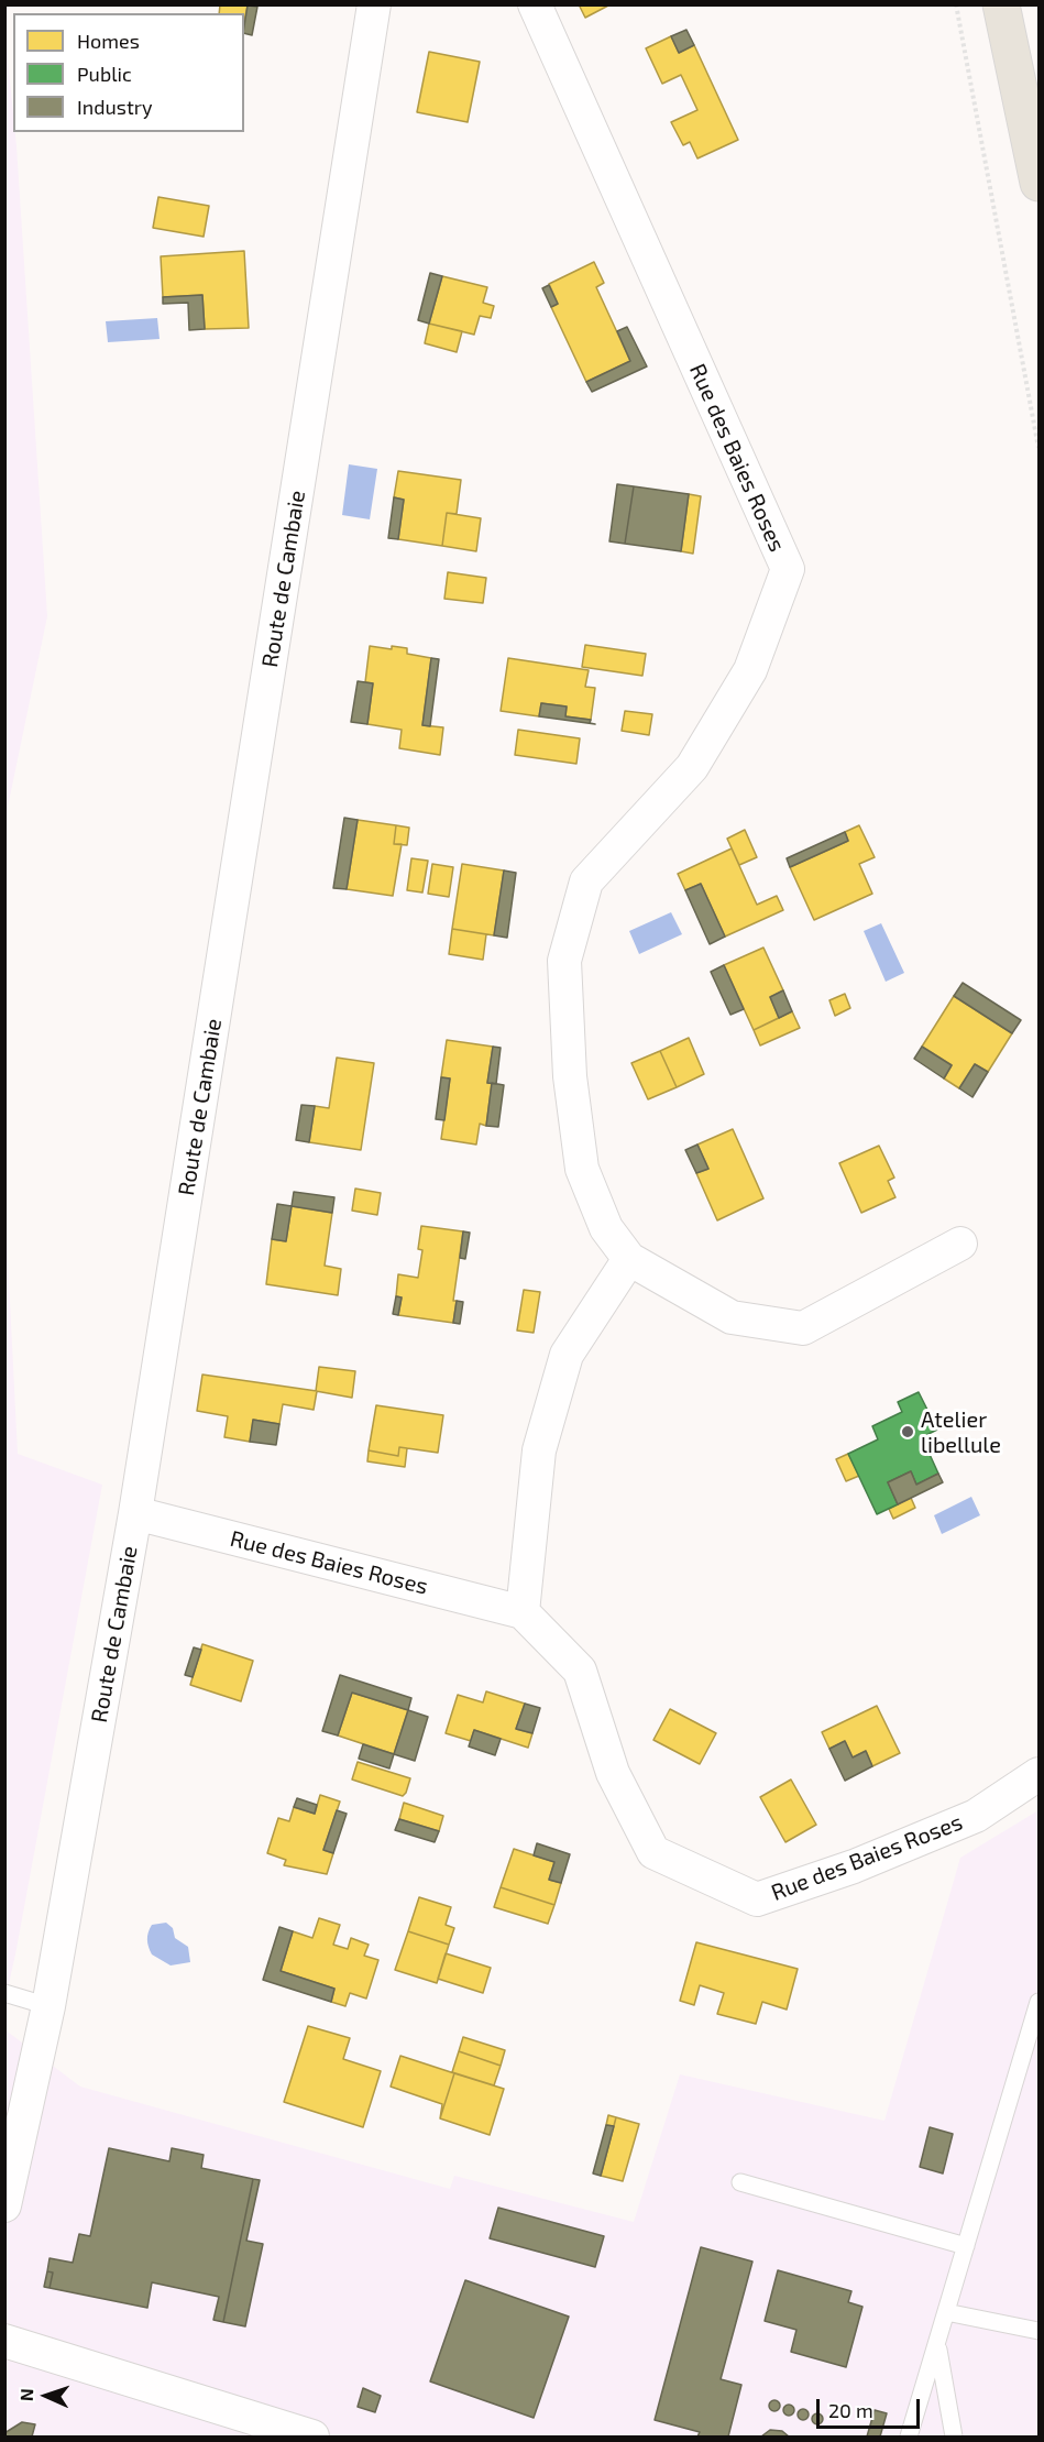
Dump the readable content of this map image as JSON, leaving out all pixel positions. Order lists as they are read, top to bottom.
{
  "streets": {
    "street": ["Rue des Baies Roses", "Route de Cambaie"]
  },
  "crossings": [
    ["Rue des Baies Roses", "Route de Cambaie"]
  ],
  "places": ["Atelier libellule"],
  "legend": ["Homes", "Public", "Industry"],
  "scale_bar": "20 m",
  "north": "left"
}
